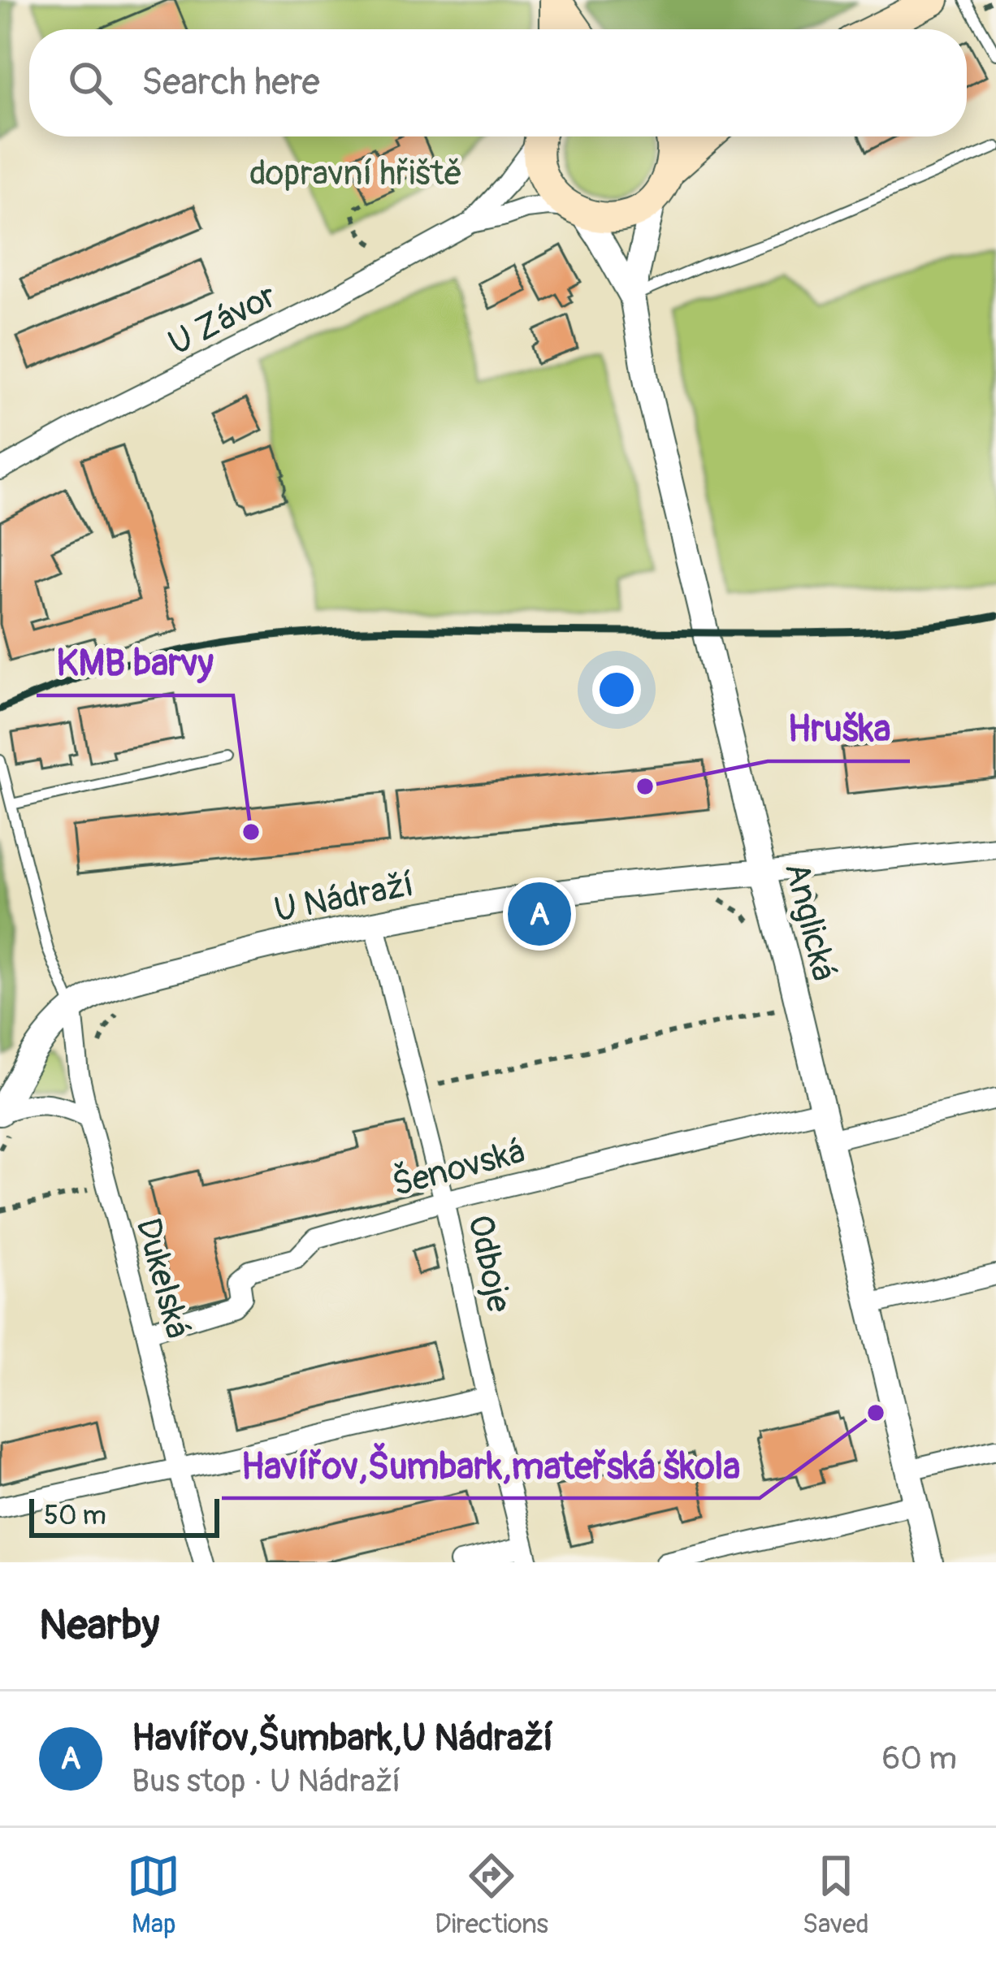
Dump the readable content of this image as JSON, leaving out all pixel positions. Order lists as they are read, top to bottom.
{
  "streets": {
    "street": [
      "U Závor",
      "U Nádraží",
      "Anglická",
      "Šenovská",
      "Odboje",
      "Dukelská"
    ]
  },
  "crossings": [
    ["U Závor", "Anglická"],
    ["U Nádraží", "Anglická"],
    ["U Nádraží", "Odboje"],
    ["U Nádraží", "Dukelská"],
    ["Anglická", "Šenovská"],
    ["Šenovská", "Odboje"],
    ["Šenovská", "Dukelská"]
  ],
  "parks": ["dopravní hřiště"],
  "places": ["Hruška", "KMB barvy", "Havířov,Šumbark,mateřská škola"],
  "scale_bar": "50 m",
  "page": {
    "search": "Search here",
    "pins": "A",
    "scale": "50 m",
    "heading": "Nearby",
    "list": [
      {
        "mark": "A",
        "name": "Havířov,Šumbark,U Nádraží",
        "note": "Bus stop · U Nádraží",
        "value": "60 m"
      }
    ],
    "nav": ["Map", "Directions", "Saved"]
  }
}
